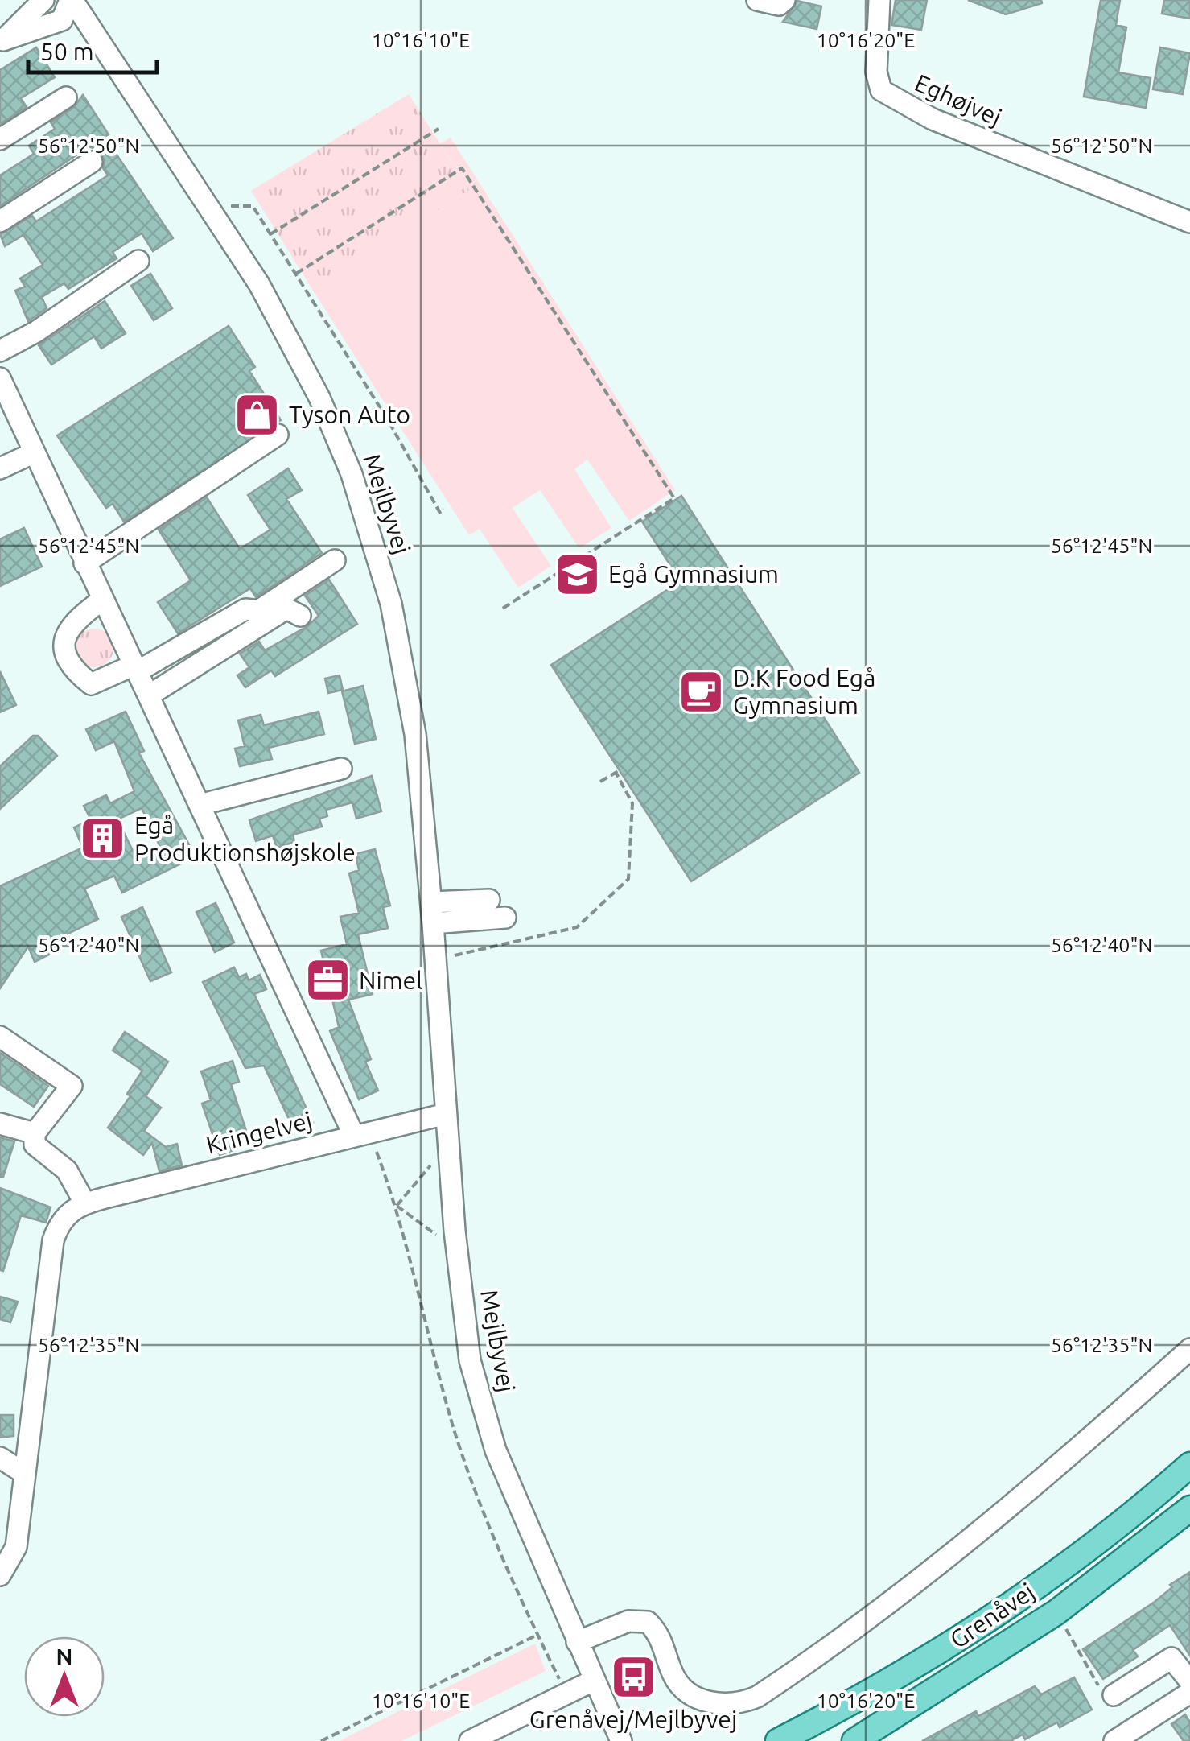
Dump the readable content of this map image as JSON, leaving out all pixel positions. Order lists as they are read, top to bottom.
{
  "streets": {
    "main road": ["Grenåvej"],
    "street": ["Eghøjvej", "Mejlbyvej", "Kringelvej"]
  },
  "crossings": [
    ["Mejlbyvej", "Kringelvej"]
  ],
  "places": {
    "shop": ["Tyson Auto"],
    "school or university": ["Egå Gymnasium"],
    "cafe": ["D.K Food Egå Gymnasium"],
    "building": ["Egå Produktionshøjskole"],
    "office": ["Nimel"],
    "bus stop": ["Grenåvej/Mejlbyvej"]
  },
  "scale_bar": "50 m",
  "north": "top",
  "coordinates": [
    "10°16'10\"E",
    "10°16'20\"E",
    "56°12'50\"N",
    "56°12'45\"N",
    "56°12'40\"N",
    "56°12'35\"N"
  ]
}
